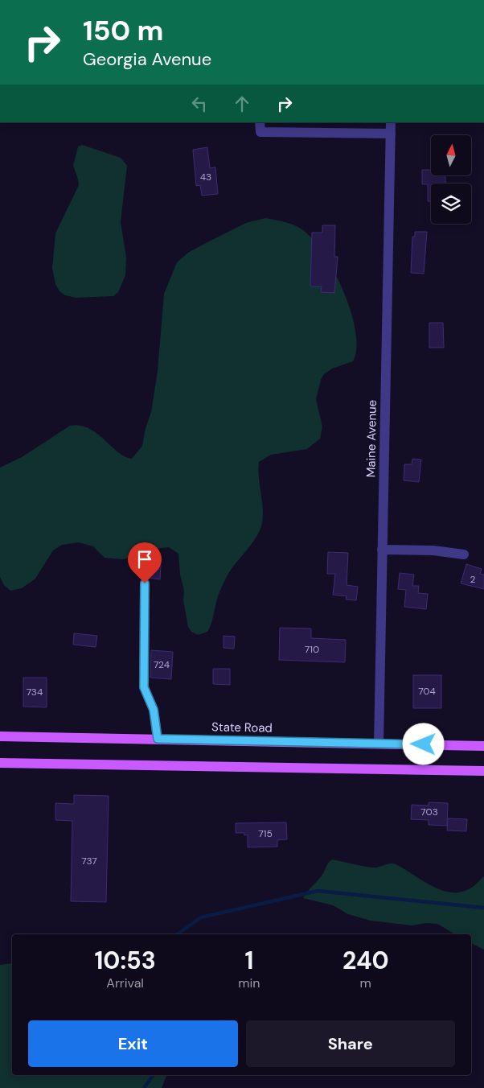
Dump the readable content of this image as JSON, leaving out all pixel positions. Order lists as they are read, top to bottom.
{
  "streets": {
    "main road": ["State Road"],
    "street": ["Maine Avenue"]
  },
  "crossings": [
    ["Maine Avenue", "State Road"]
  ],
  "house_numbers": [
    "43",
    "2",
    "710",
    "724",
    "704",
    "734",
    "703",
    "715",
    "737"
  ],
  "north": "top",
  "page": {
    "turn": ["150 m", "Georgia Avenue"],
    "eta": [
      "10:53",
      "Arrival",
      "1",
      "min",
      "240",
      "m"
    ],
    "buttons": ["Exit", "Share"]
  }
}
